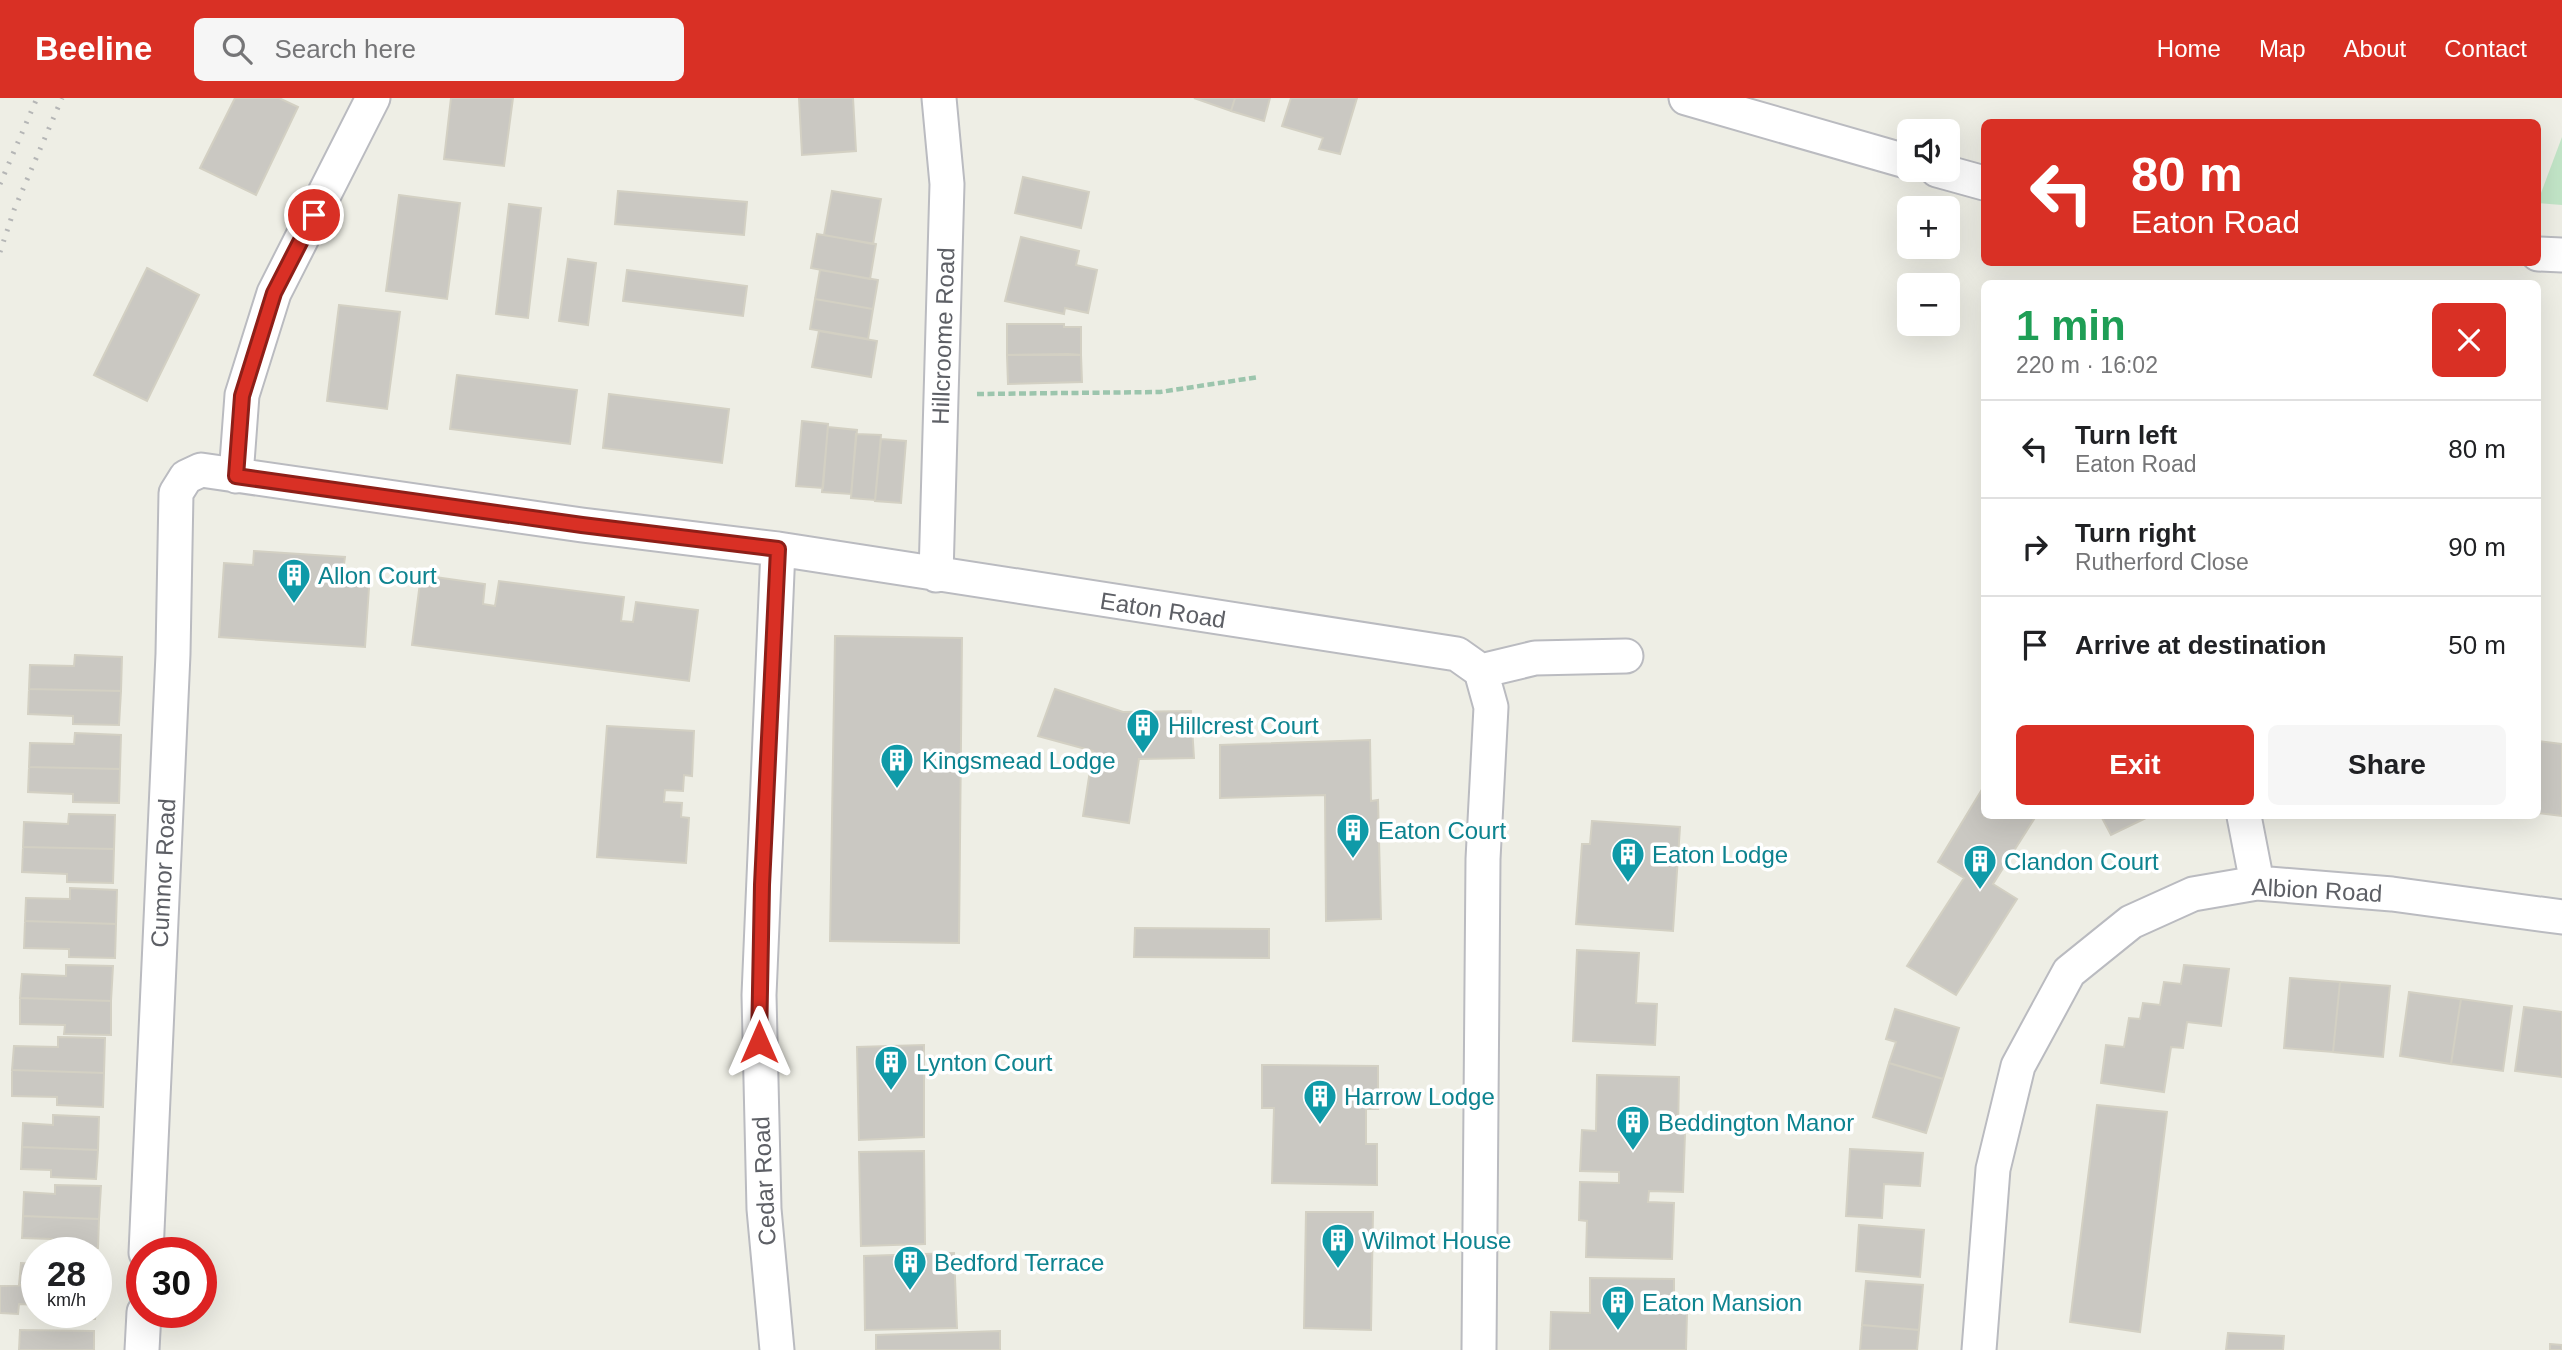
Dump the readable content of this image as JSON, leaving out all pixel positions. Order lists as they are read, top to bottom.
{
  "streets": {
    "street": [
      "Hillcroome Road",
      "Eaton Road",
      "Cumnor Road",
      "Albion Road",
      "Cedar Road"
    ]
  },
  "crossings": [
    ["Hillcroome Road", "Eaton Road"],
    ["Eaton Road", "Cumnor Road"],
    ["Eaton Road", "Cedar Road"]
  ],
  "places": {
    "building": [
      "Allon Court",
      "Hillcrest Court",
      "Kingsmead Lodge",
      "Eaton Court",
      "Eaton Lodge",
      "Clandon Court",
      "Lynton Court",
      "Harrow Lodge",
      "Beddington Manor",
      "Wilmot House",
      "Bedford Terrace",
      "Eaton Mansion"
    ]
  },
  "page": {
    "header": "Beeline",
    "search": "Search here",
    "nav": [
      "Home",
      "Map",
      "About",
      "Contact"
    ],
    "map_buttons": ["+", "−"],
    "turn": ["80 m", "Eaton Road"],
    "heading": ["1 min", "220 m · 16:02"],
    "list": [
      {
        "name": "Turn left",
        "note": "Eaton Road",
        "value": "80 m"
      },
      {
        "name": "Turn right",
        "note": "Rutherford Close",
        "value": "90 m"
      },
      {
        "name": "Arrive at destination",
        "value": "50 m"
      }
    ],
    "buttons": ["Exit", "Share"],
    "speed": "28 km/h",
    "limit": "30"
  }
}
